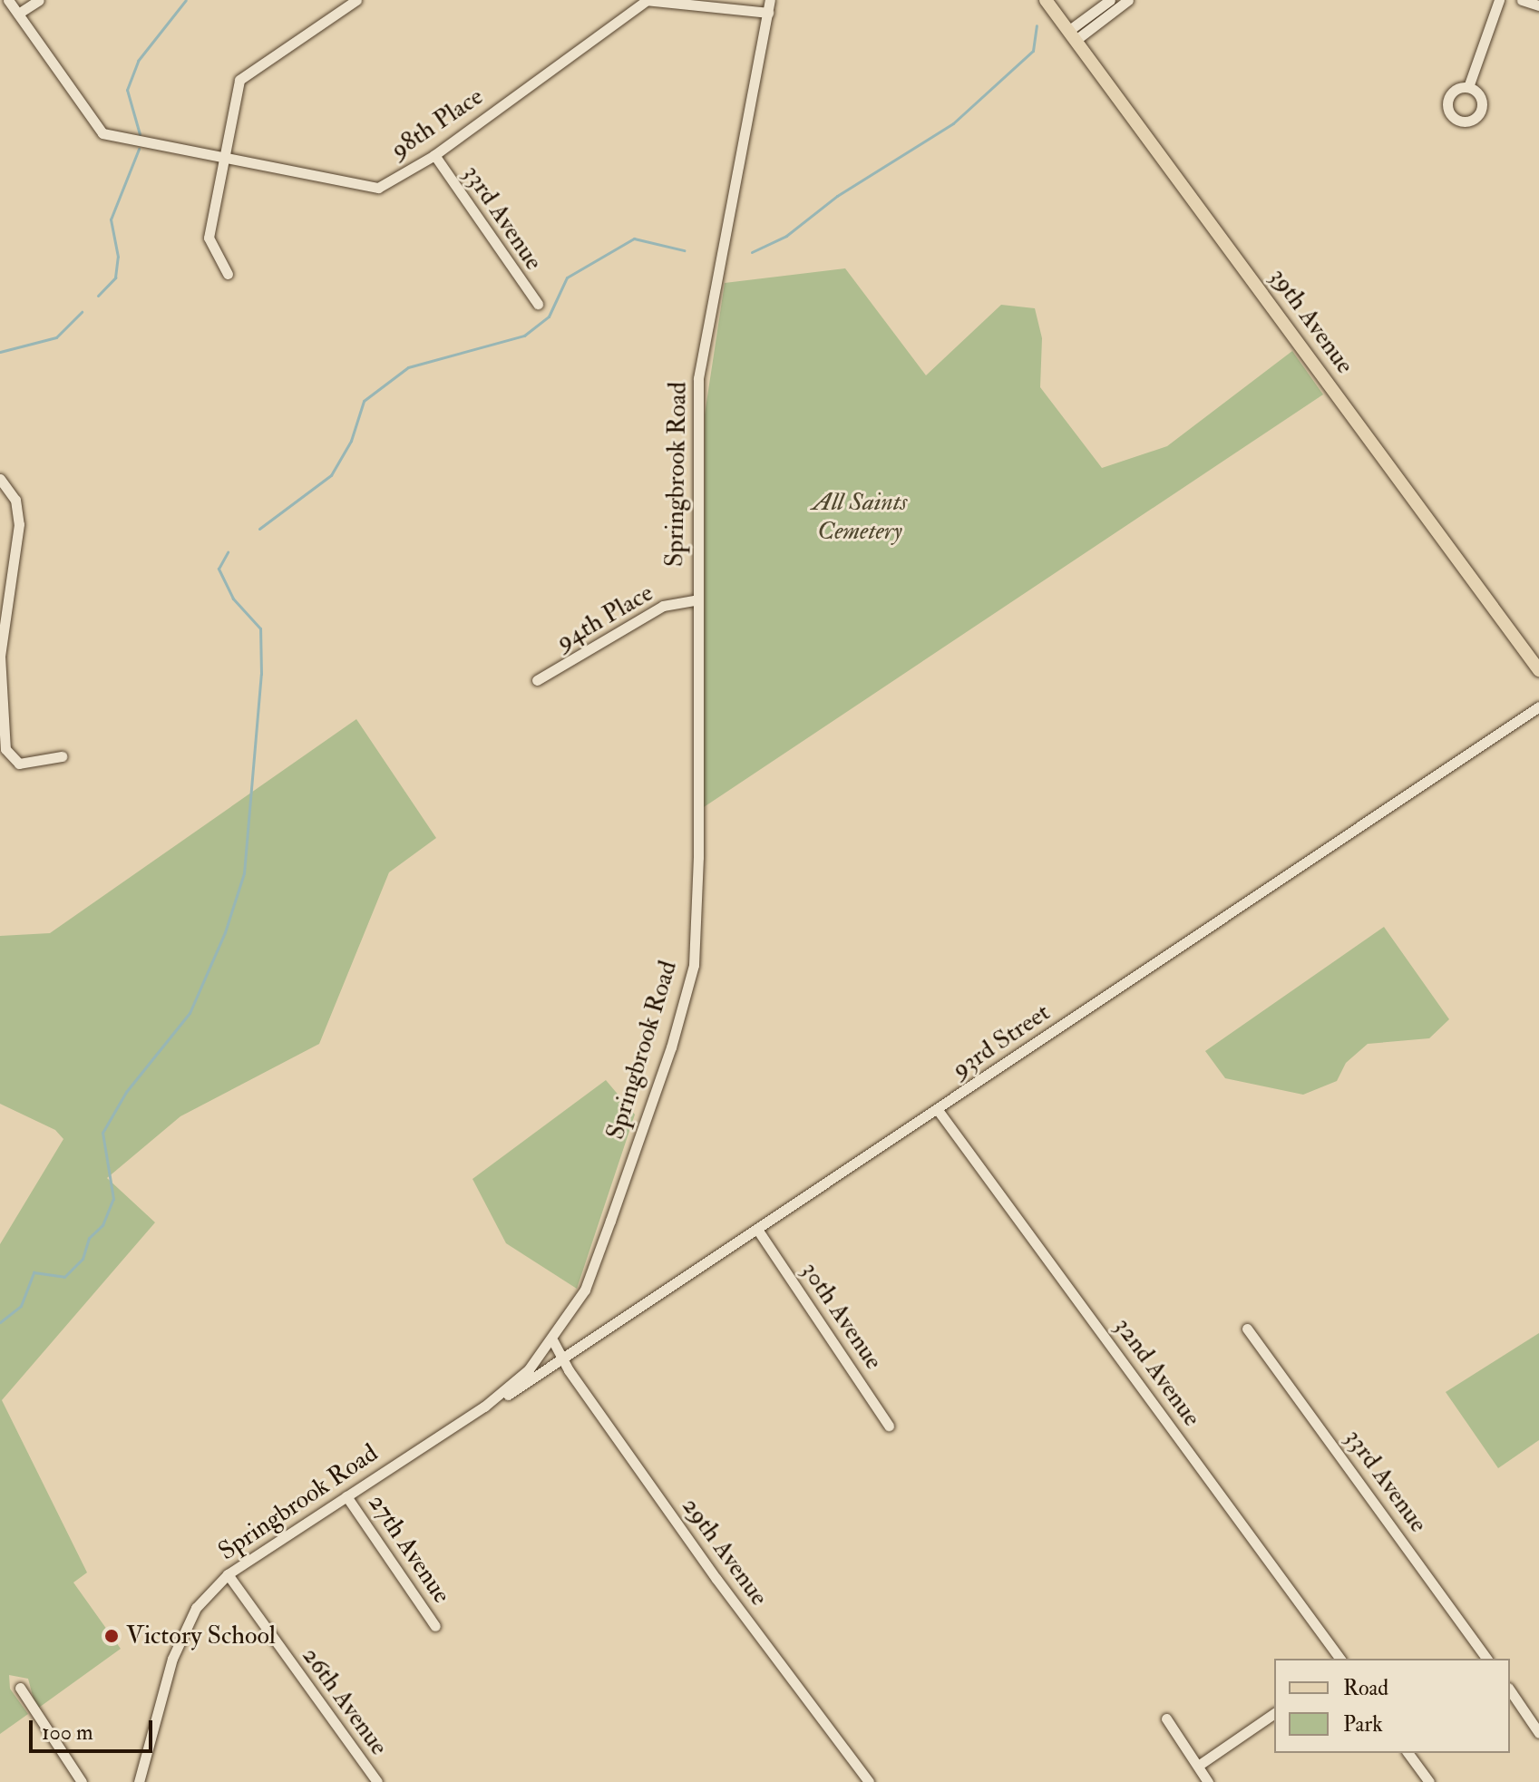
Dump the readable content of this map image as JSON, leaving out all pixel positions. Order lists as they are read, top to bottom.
{
  "streets": {
    "main road": ["39th Avenue"],
    "street": [
      "98th Place",
      "33rd Avenue",
      "Springbrook Road",
      "94th Place",
      "93rd Street",
      "30th Avenue",
      "32nd Avenue",
      "27th Avenue",
      "29th Avenue",
      "26th Avenue"
    ]
  },
  "crossings": [
    ["98th Place", "33rd Avenue"],
    ["Springbrook Road", "94th Place"],
    ["Springbrook Road", "93rd Street"],
    ["Springbrook Road", "27th Avenue"],
    ["Springbrook Road", "29th Avenue"],
    ["Springbrook Road", "26th Avenue"],
    ["93rd Street", "30th Avenue"],
    ["93rd Street", "32nd Avenue"],
    ["93rd Street", "29th Avenue"]
  ],
  "parks": ["All Saints Cemetery"],
  "places": ["Victory School"],
  "legend": ["Road", "Park"],
  "scale_bar": "100 m"
}
